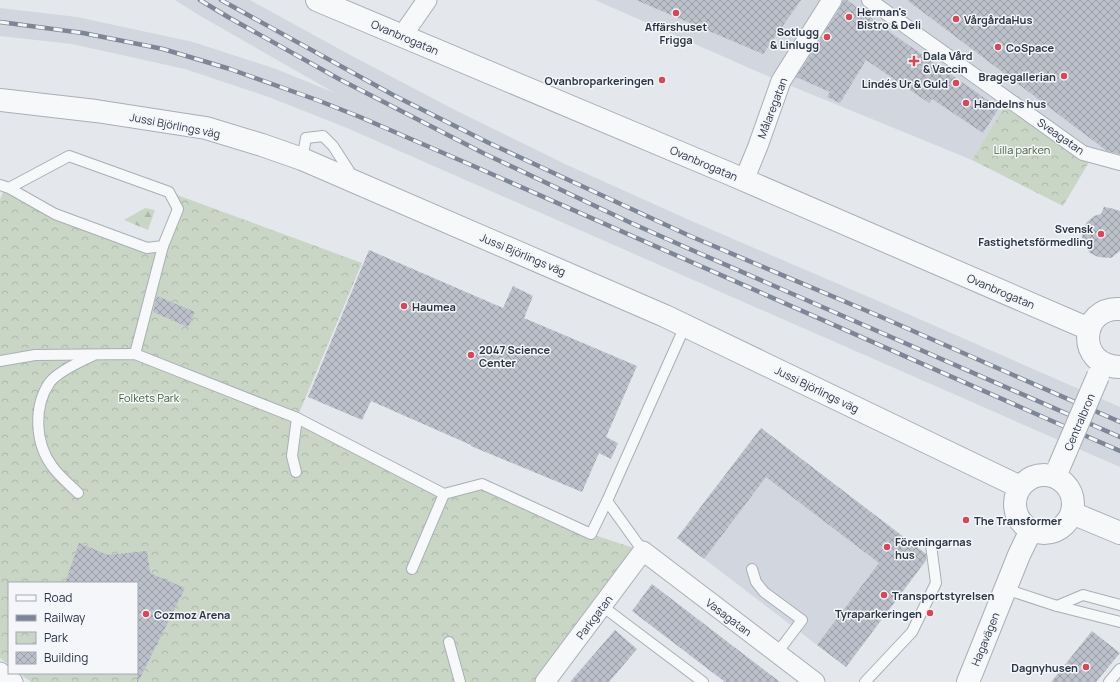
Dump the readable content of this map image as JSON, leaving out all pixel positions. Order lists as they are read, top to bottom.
{
  "streets": {
    "street": [
      "Ovanbrogatan",
      "Målaregatan",
      "Jussi Björlings väg",
      "Sveagatan",
      "Centralbron",
      "Parkgatan",
      "Vasagatan",
      "Hagavägen"
    ]
  },
  "crossings": [
    ["Ovanbrogatan", "Målaregatan"],
    ["Jussi Björlings väg", "Centralbron"],
    ["Jussi Björlings väg", "Hagavägen"],
    ["Centralbron", "Hagavägen"],
    ["Parkgatan", "Vasagatan"]
  ],
  "parks": ["Lilla parken", "Folkets Park"],
  "places": {
    "other": [
      "Affärshuset Frigga",
      "Herman's Bistro & Deli",
      "VårgårdaHus",
      "Sotlugg & Linlugg",
      "CoSpace",
      "Bragegallerian",
      "Ovanbroparkeringen",
      "Lindés Ur & Guld",
      "Handelns hus",
      "Svensk Fastighetsförmedling",
      "Haumea",
      "2047 Science Center",
      "The Transformer",
      "Föreningarnas hus",
      "Transportstyrelsen",
      "Tyraparkeringen",
      "Cozmoz Arena",
      "Dagnyhusen"
    ],
    "health": ["Dala Vård & Vaccin"]
  },
  "legend": [
    "Road",
    "Railway",
    "Park",
    "Building"
  ]
}
